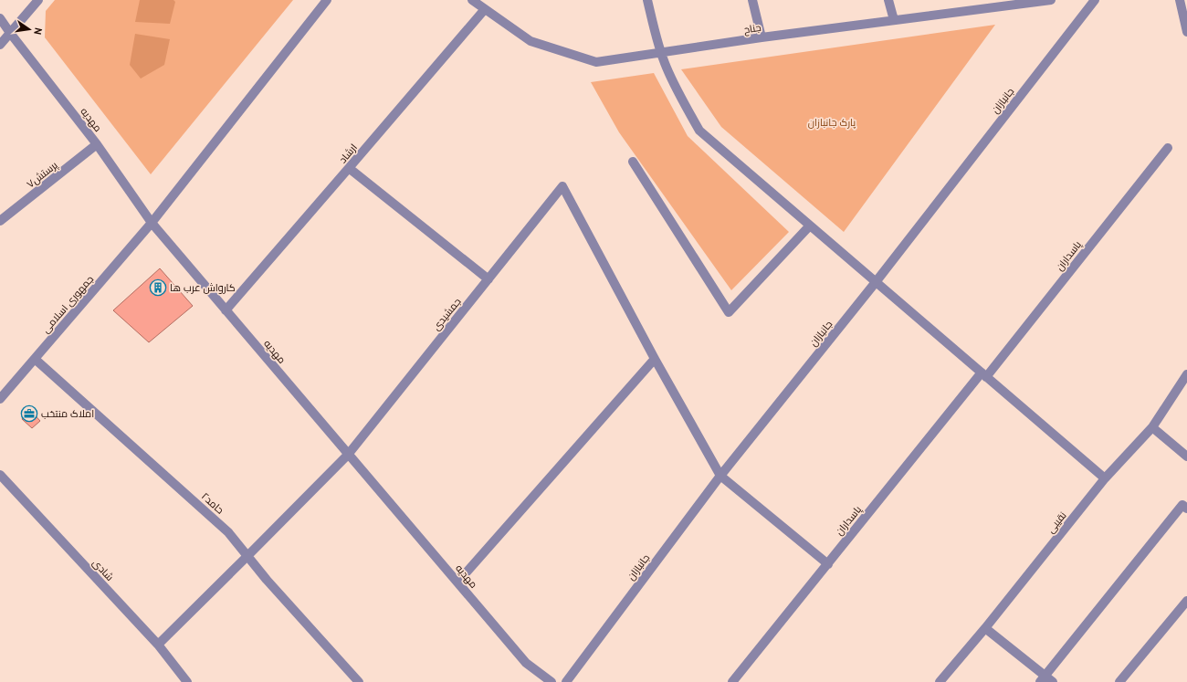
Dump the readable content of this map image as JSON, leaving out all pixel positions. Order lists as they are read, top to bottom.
{
  "streets": {
    "street": [
      "جناح",
      "جانبازان",
      "مهدیه",
      "ارشاد",
      "پرستش۷",
      "پاسداران",
      "جمهوری اسلامی",
      "جمشیدی",
      "حامد۲",
      "نقیبی",
      "شادی"
    ]
  },
  "crossings": [
    ["جناح", "ارشاد"],
    ["مهدیه", "ارشاد"],
    ["مهدیه", "پرستش۷"],
    ["مهدیه", "جمهوری اسلامی"],
    ["مهدیه", "جمشیدی"],
    ["جمهوری اسلامی", "حامد۲"],
    ["جمشیدی", "حامد۲"],
    ["جمشیدی", "شادی"]
  ],
  "parks": ["پارک جانبازان"],
  "places": {
    "building": ["کارواش عرب ها"],
    "office": ["املاک منتخب"]
  },
  "north": "right"
}
